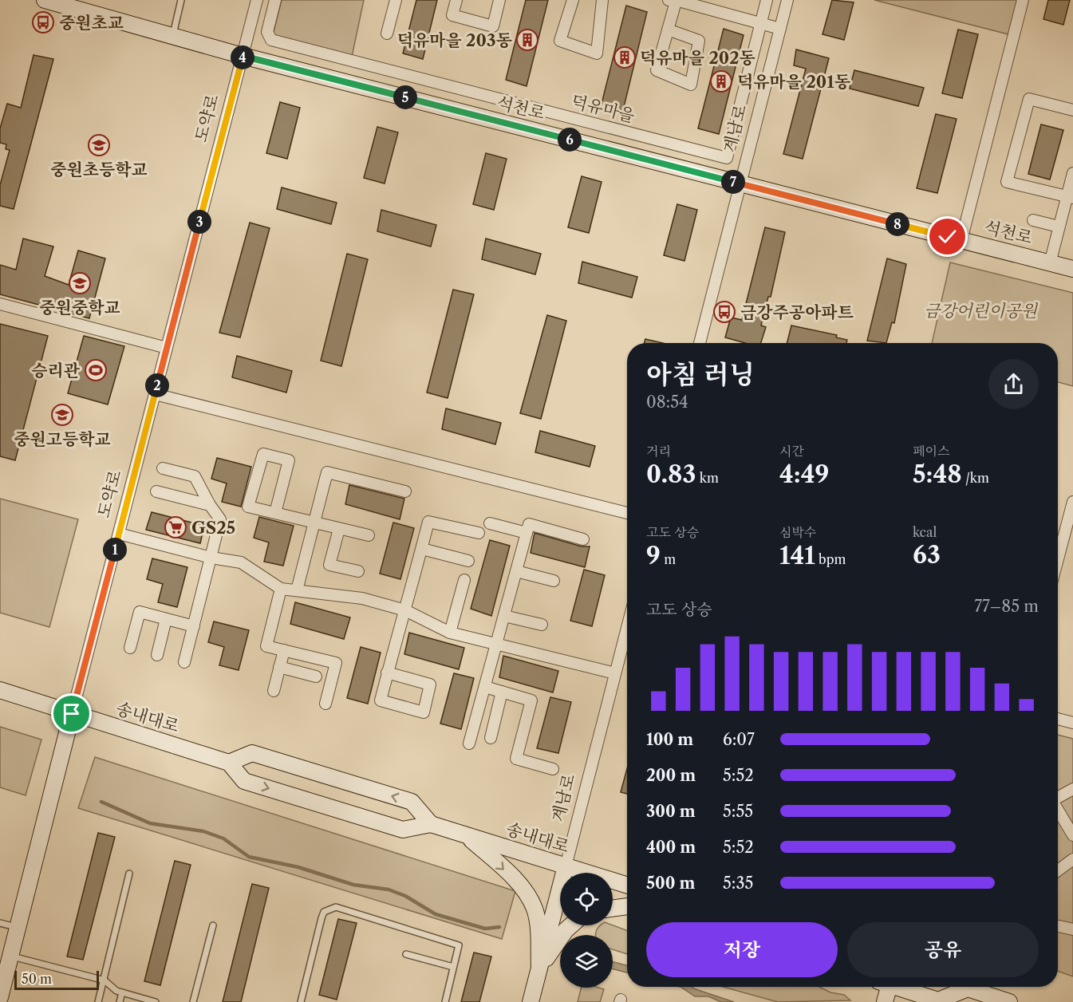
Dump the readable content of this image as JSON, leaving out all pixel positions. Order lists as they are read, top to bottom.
{
  "streets": {
    "street": [
      "석천로",
      "덕유마을",
      "도약로",
      "계남로",
      "송내대로"
    ]
  },
  "crossings": [
    ["석천로", "도약로"],
    ["석천로", "계남로"],
    ["도약로", "송내대로"],
    ["계남로", "송내대로"]
  ],
  "parks": ["금강어린이공원"],
  "places": {
    "bus stop": ["중원초교", "금강주공아파트"],
    "building": ["덕유마을 203동", "덕유마을 202동", "덕유마을 201동"],
    "school or university": ["중원초등학교", "중원중학교", "중원고등학교"],
    "sports": ["승리관"],
    "supermarket": ["GS25"]
  },
  "scale_bar": "50 m",
  "page": {
    "pins": [
      "4",
      "5",
      "6",
      "7",
      "3",
      "8",
      "2",
      "1"
    ],
    "heading": ["아침 러닝", "08:54"],
    "stats": [
      ["거리", "0.83 km"],
      ["시간", "4:49"],
      ["페이스", "5:48 /km"],
      ["고도 상승", "9 m"],
      ["심박수", "141 bpm"],
      ["kcal", "63"]
    ],
    "chart": ["고도 상승", "77–85 m"],
    "list": [
      {
        "name": "100 m",
        "note": "6:07"
      },
      {
        "name": "200 m",
        "note": "5:52"
      },
      {
        "name": "300 m",
        "note": "5:55"
      },
      {
        "name": "400 m",
        "note": "5:52"
      },
      {
        "name": "500 m",
        "note": "5:35"
      }
    ],
    "buttons": ["저장", "공유"],
    "scale": "50 m"
  }
}
